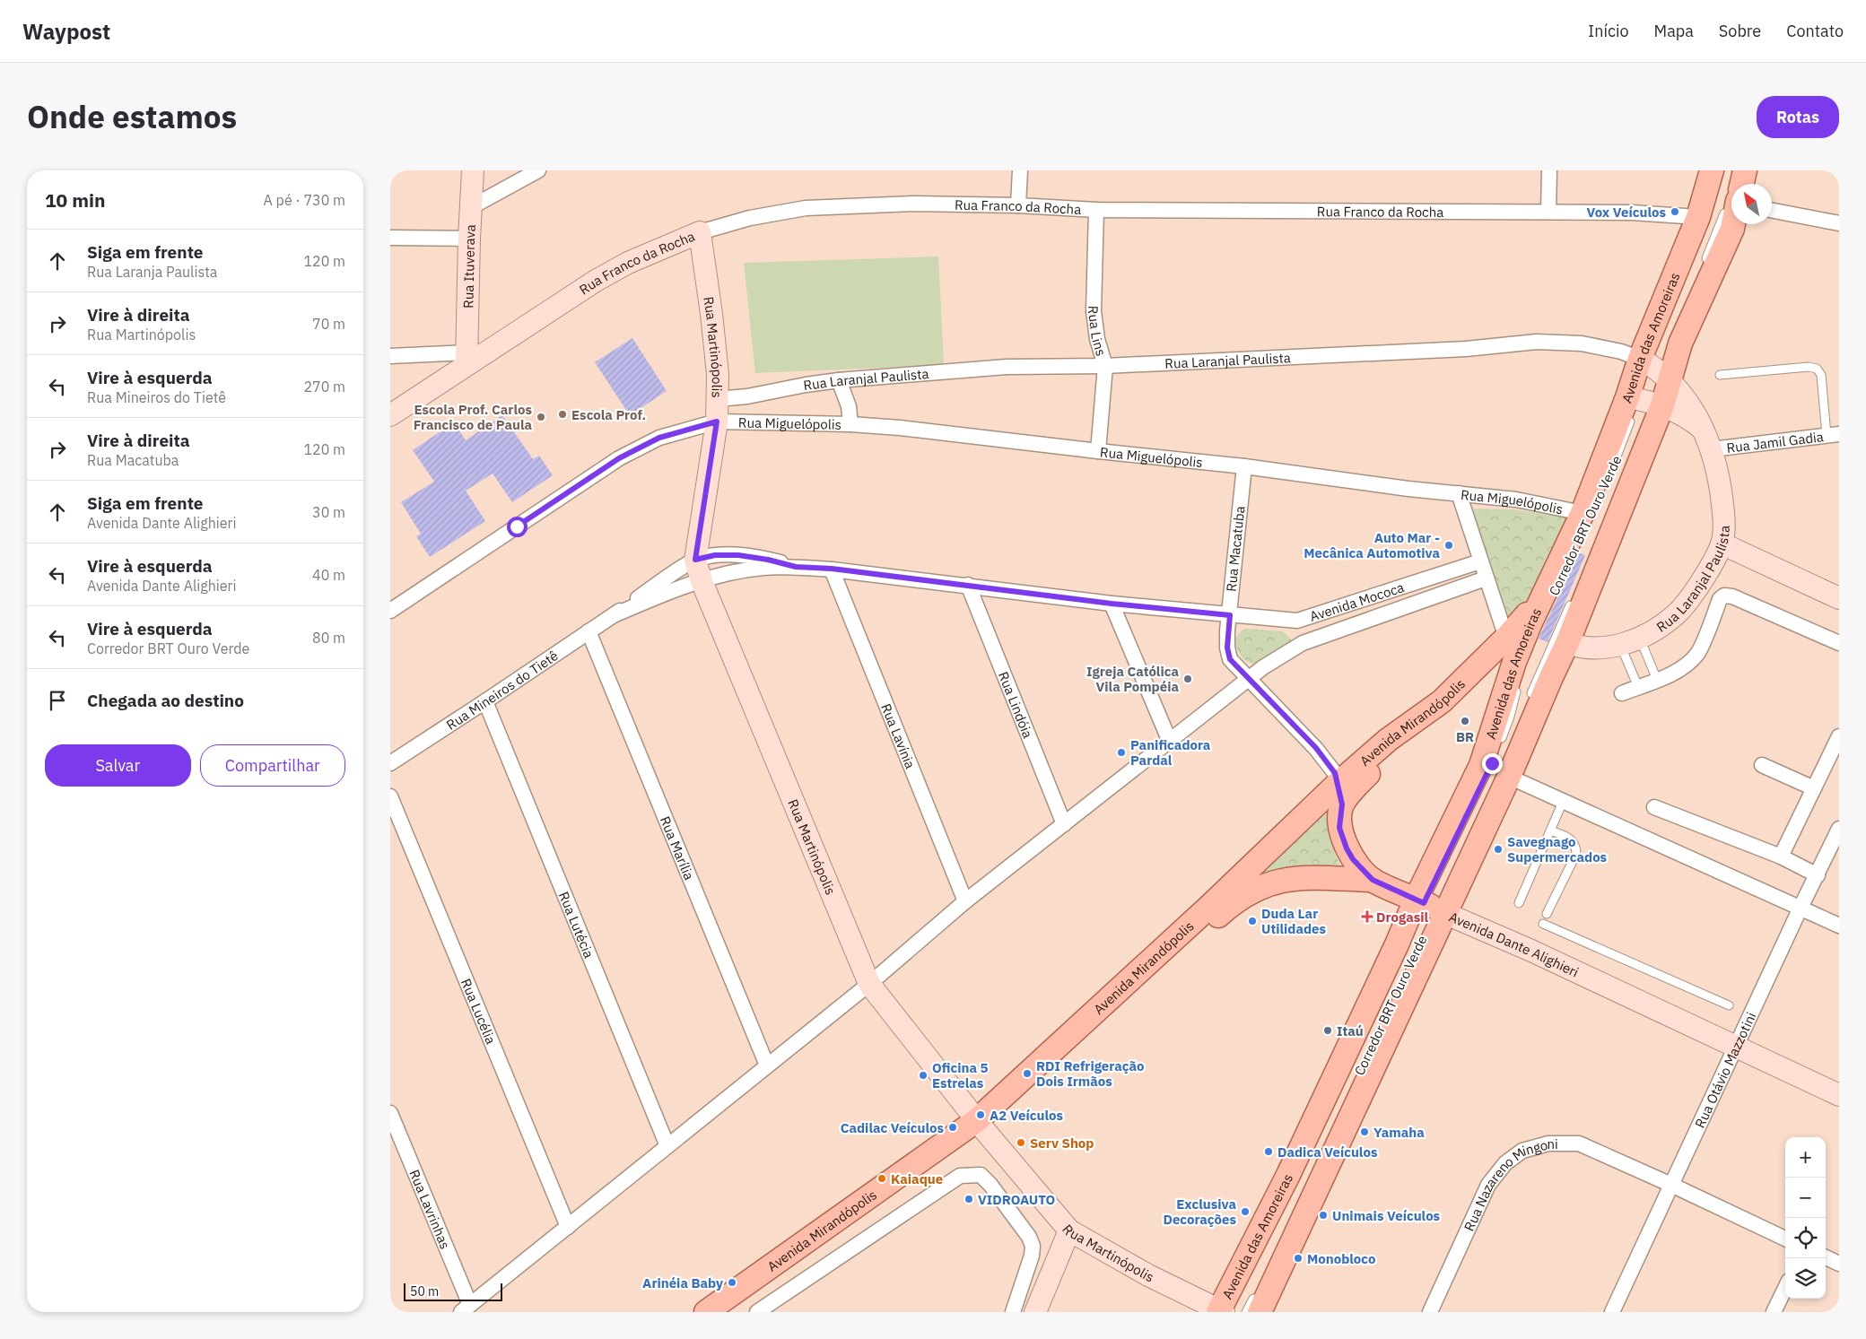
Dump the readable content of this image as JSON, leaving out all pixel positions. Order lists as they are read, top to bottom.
{
  "streets": {
    "main road": ["Avenida das Amoreiras", "Avenida Mirandópolis", "Avenida Dante Alighieri"],
    "street": [
      "Rua Franco da Rocha",
      "Rua Ituverava",
      "Rua Lins",
      "Rua Martinópolis",
      "Rua Laranjal Paulista",
      "Rua Miguelópolis",
      "Rua Jamil Gadia",
      "Rua Macatuba",
      "Avenida Mococa",
      "Rua Mineiros do Tietê",
      "Rua Lindóia",
      "Rua Lavínia",
      "Rua Marília",
      "Rua Lutécia",
      "Rua Lucélia",
      "Rua Otávio Mazzotini",
      "Rua Nazareno Mingoni",
      "Rua Lavrinhas"
    ],
    "lane": ["Corredor BRT Ouro Verde"]
  },
  "crossings": [
    ["Rua Franco da Rocha", "Rua Ituverava"],
    ["Rua Franco da Rocha", "Rua Lins"],
    ["Rua Franco da Rocha", "Avenida das Amoreiras"],
    ["Rua Franco da Rocha", "Rua Martinópolis"],
    ["Rua Lins", "Rua Laranjal Paulista"],
    ["Rua Lins", "Rua Miguelópolis"],
    ["Avenida das Amoreiras", "Rua Martinópolis"],
    ["Avenida das Amoreiras", "Rua Laranjal Paulista"],
    ["Avenida das Amoreiras", "Rua Miguelópolis"],
    ["Avenida das Amoreiras", "Corredor BRT Ouro Verde"],
    ["Avenida das Amoreiras", "Avenida Mirandópolis"],
    ["Avenida das Amoreiras", "Avenida Dante Alighieri"],
    ["Rua Martinópolis", "Rua Laranjal Paulista"],
    ["Rua Martinópolis", "Rua Miguelópolis"],
    ["Rua Martinópolis", "Avenida Mococa"],
    ["Rua Martinópolis", "Rua Mineiros do Tietê"],
    ["Rua Martinópolis", "Avenida Mirandópolis"],
    ["Rua Laranjal Paulista", "Rua Jamil Gadia"],
    ["Rua Laranjal Paulista", "Corredor BRT Ouro Verde"],
    ["Rua Miguelópolis", "Rua Macatuba"],
    ["Corredor BRT Ouro Verde", "Avenida Dante Alighieri"],
    ["Rua Macatuba", "Avenida Mococa"],
    ["Rua Macatuba", "Rua Mineiros do Tietê"],
    ["Rua Macatuba", "Avenida Mirandópolis"],
    ["Rua Macatuba", "Avenida Dante Alighieri"],
    ["Avenida Mococa", "Rua Mineiros do Tietê"],
    ["Avenida Mococa", "Rua Lindóia"],
    ["Avenida Mococa", "Rua Lavínia"],
    ["Avenida Mococa", "Rua Marília"],
    ["Avenida Mococa", "Rua Lutécia"],
    ["Avenida Mococa", "Rua Lucélia"],
    ["Avenida Mococa", "Rua Lavrinhas"],
    ["Rua Mineiros do Tietê", "Rua Lindóia"],
    ["Rua Mineiros do Tietê", "Rua Lavínia"],
    ["Rua Mineiros do Tietê", "Rua Marília"],
    ["Rua Mineiros do Tietê", "Rua Lutécia"],
    ["Avenida Mirandópolis", "Avenida Dante Alighieri"],
    ["Avenida Dante Alighieri", "Rua Otávio Mazzotini"],
    ["Rua Otávio Mazzotini", "Rua Nazareno Mingoni"]
  ],
  "places": {
    "other": [
      "Vox Veículos",
      "Escola Prof.",
      "Escola Prof. Carlos Francisco de Paula",
      "Auto Mar - Mecânica Automotiva",
      "Igreja Católica Vila Pompéia",
      "BR",
      "Panificadora Pardal",
      "Savegnago Supermercados",
      "Duda Lar Utilidades",
      "Itaú",
      "RDI Refrigeração Dois Irmãos",
      "Oficina 5 Estrelas",
      "A2 Veículos",
      "Cadilac Veículos",
      "Yamaha",
      "Serv Shop",
      "Dadica Veículos",
      "Kaiaque",
      "VIDROAUTO",
      "Exclusiva Decorações",
      "Unimais Veículos",
      "Monobloco",
      "Arinéia Baby"
    ],
    "health": ["Drogasil"]
  },
  "scale_bar": "50 m",
  "north": "top left",
  "page": {
    "header": "Waypost",
    "nav": [
      "Início",
      "Mapa",
      "Sobre",
      "Contato"
    ],
    "title": "Onde estamos",
    "buttons": [
      "Rotas",
      ["Salvar", "Compartilhar"]
    ],
    "heading": ["10 min", "A pé · 730 m"],
    "list": [
      ["Siga em frente", "Rua Laranja Paulista", "120 m"],
      ["Vire à direita", "Rua Martinópolis", "70 m"],
      ["Vire à esquerda", "Rua Mineiros do Tietê", "270 m"],
      ["Vire à direita", "Rua Macatuba", "120 m"],
      ["Siga em frente", "Avenida Dante Alighieri", "30 m"],
      ["Vire à esquerda", "Avenida Dante Alighieri", "40 m"],
      ["Vire à esquerda", "Corredor BRT Ouro Verde", "80 m"],
      "Chegada ao destino"
    ],
    "map_buttons": ["+", "−"],
    "scale": "50 m"
  }
}
